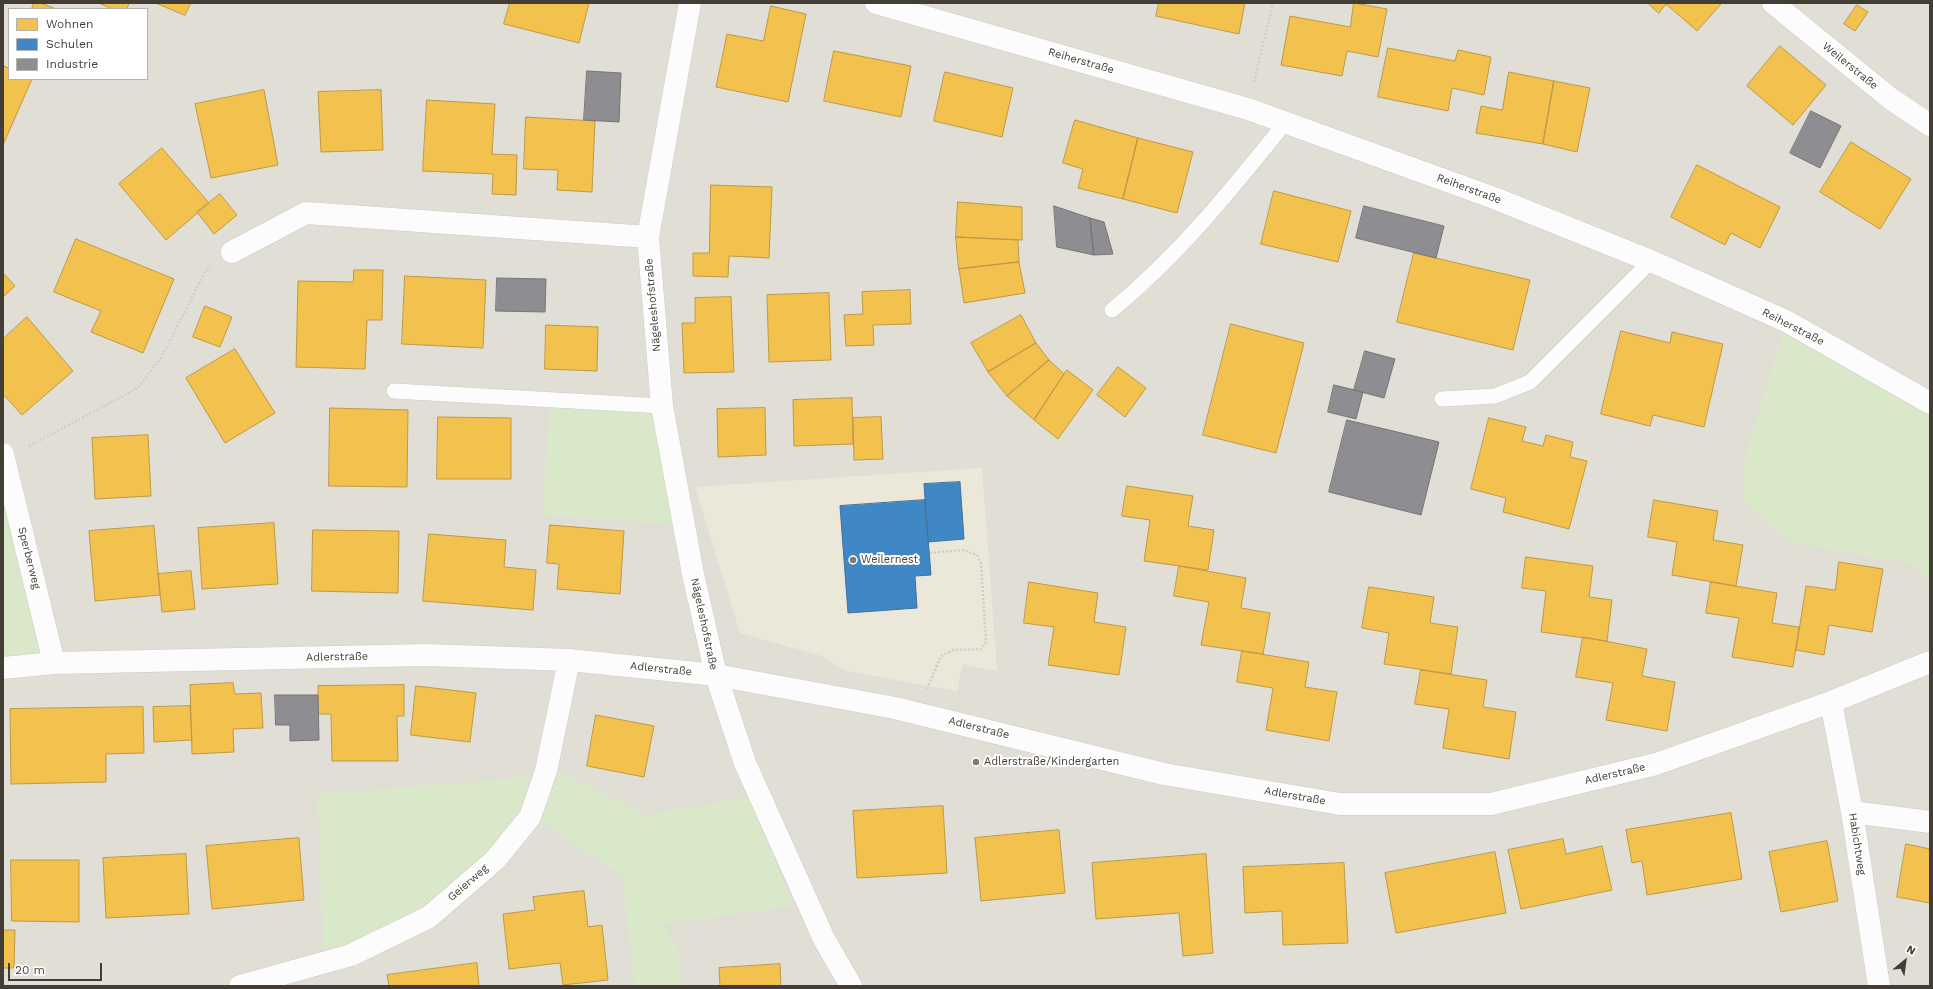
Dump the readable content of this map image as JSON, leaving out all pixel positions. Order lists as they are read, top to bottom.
{
  "streets": {
    "street": [
      "Reiherstraße",
      "Weilerstraße",
      "Nägeleshofstraße",
      "Sperberweg",
      "Adlerstraße",
      "Habichtweg",
      "Geierweg"
    ]
  },
  "crossings": [
    ["Nägeleshofstraße", "Adlerstraße"],
    ["Sperberweg", "Adlerstraße"],
    ["Adlerstraße", "Habichtweg"],
    ["Adlerstraße", "Geierweg"]
  ],
  "places": ["Weilernest", "Adlerstraße/Kindergarten"],
  "legend": ["Wohnen", "Schulen", "Industrie"],
  "scale_bar": "20 m",
  "north": "top right"
}
